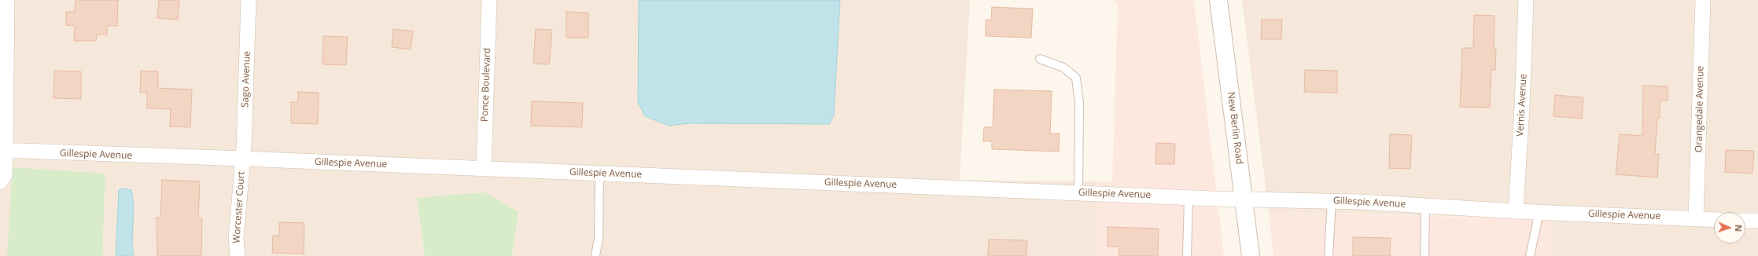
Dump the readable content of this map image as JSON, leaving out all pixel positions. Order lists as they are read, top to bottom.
{
  "streets": {
    "street": [
      "Sago Avenue",
      "Ponce Boulevard",
      "Vernis Avenue",
      "Orangedale Avenue",
      "New Berlin Road",
      "Gillespie Avenue",
      "Worcester Court"
    ]
  },
  "crossings": [
    ["Sago Avenue", "Gillespie Avenue"],
    ["Sago Avenue", "Worcester Court"],
    ["Ponce Boulevard", "Gillespie Avenue"],
    ["Vernis Avenue", "Gillespie Avenue"],
    ["Orangedale Avenue", "Gillespie Avenue"],
    ["New Berlin Road", "Gillespie Avenue"],
    ["Gillespie Avenue", "Worcester Court"]
  ],
  "north": "right"
}
